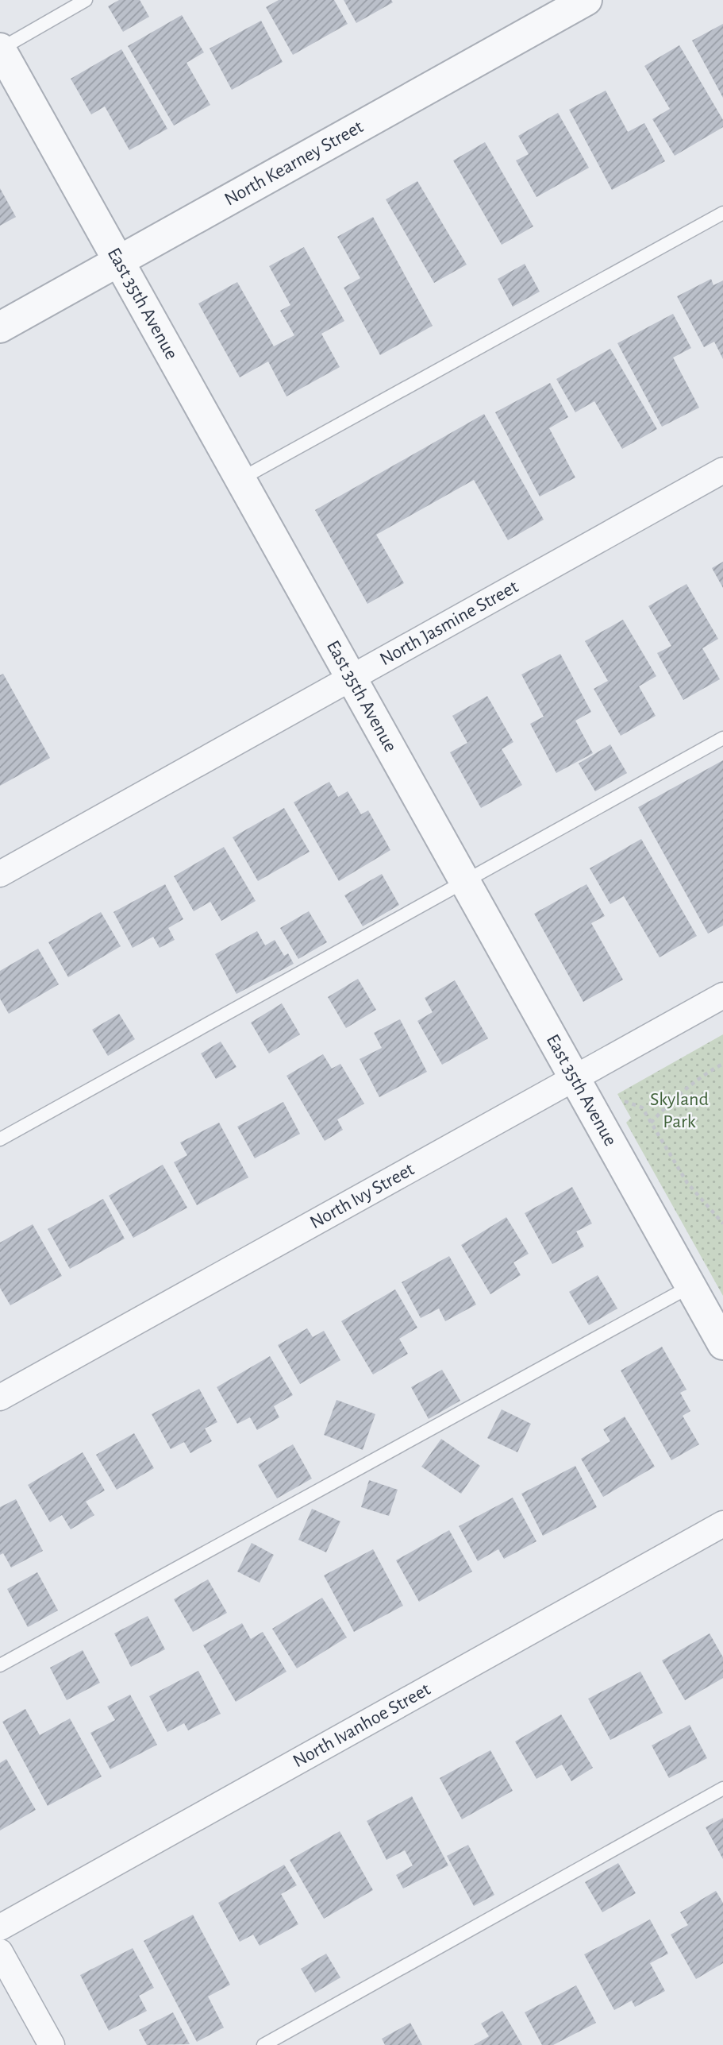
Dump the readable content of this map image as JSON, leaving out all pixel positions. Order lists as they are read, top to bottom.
{
  "streets": {
    "street": [
      "North Kearney Street",
      "East 35th Avenue",
      "North Jasmine Street",
      "North Ivy Street",
      "North Ivanhoe Street"
    ]
  },
  "crossings": [
    ["North Kearney Street", "East 35th Avenue"],
    ["East 35th Avenue", "North Jasmine Street"],
    ["East 35th Avenue", "North Ivy Street"]
  ],
  "parks": ["Skyland Park"]
}
